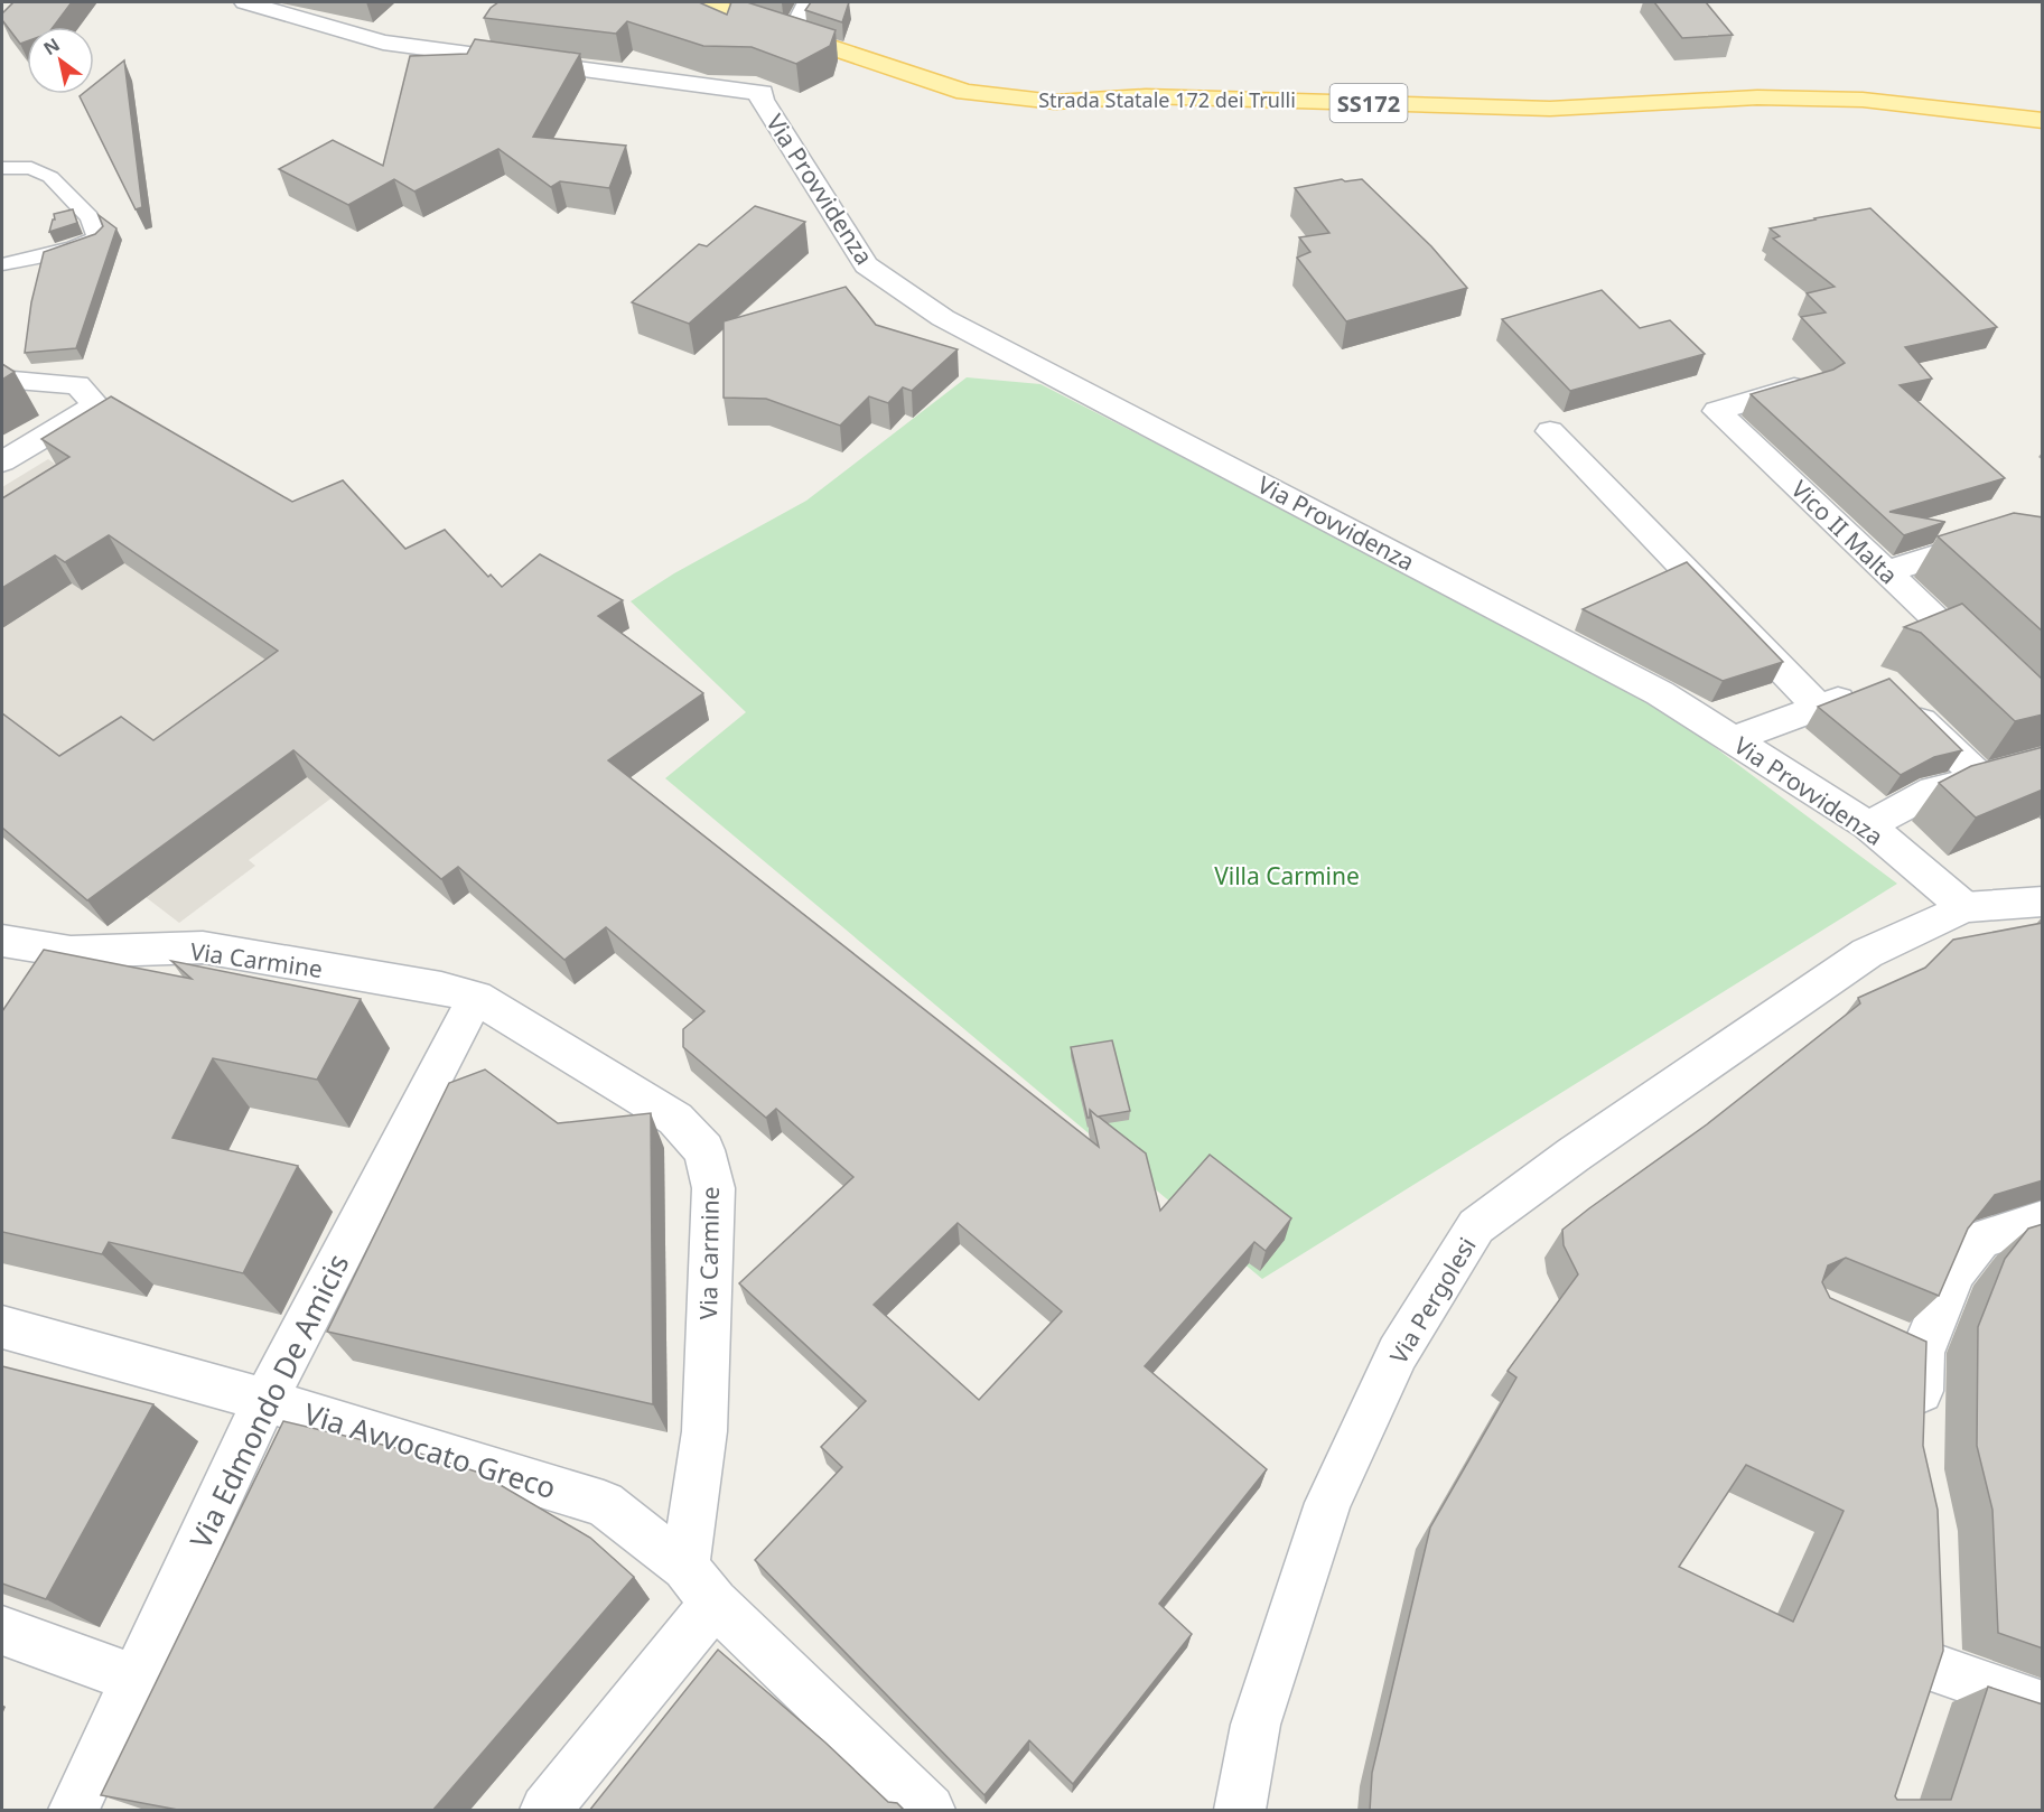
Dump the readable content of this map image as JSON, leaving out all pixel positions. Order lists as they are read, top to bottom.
{
  "streets": {
    "main road": ["Strada Statale 172 dei Trulli", "SS172"],
    "street": [
      "Via Provvidenza",
      "Vico II Malta",
      "Via Carmine",
      "Via Pergolesi",
      "Via Edmondo De Amicis",
      "Via Avvocato Greco"
    ]
  },
  "crossings": [
    ["Via Provvidenza", "Via Pergolesi"],
    ["Via Carmine", "Via Edmondo De Amicis"],
    ["Via Carmine", "Via Avvocato Greco"],
    ["Via Edmondo De Amicis", "Via Avvocato Greco"]
  ],
  "parks": ["Villa Carmine"],
  "north": "top left"
}
